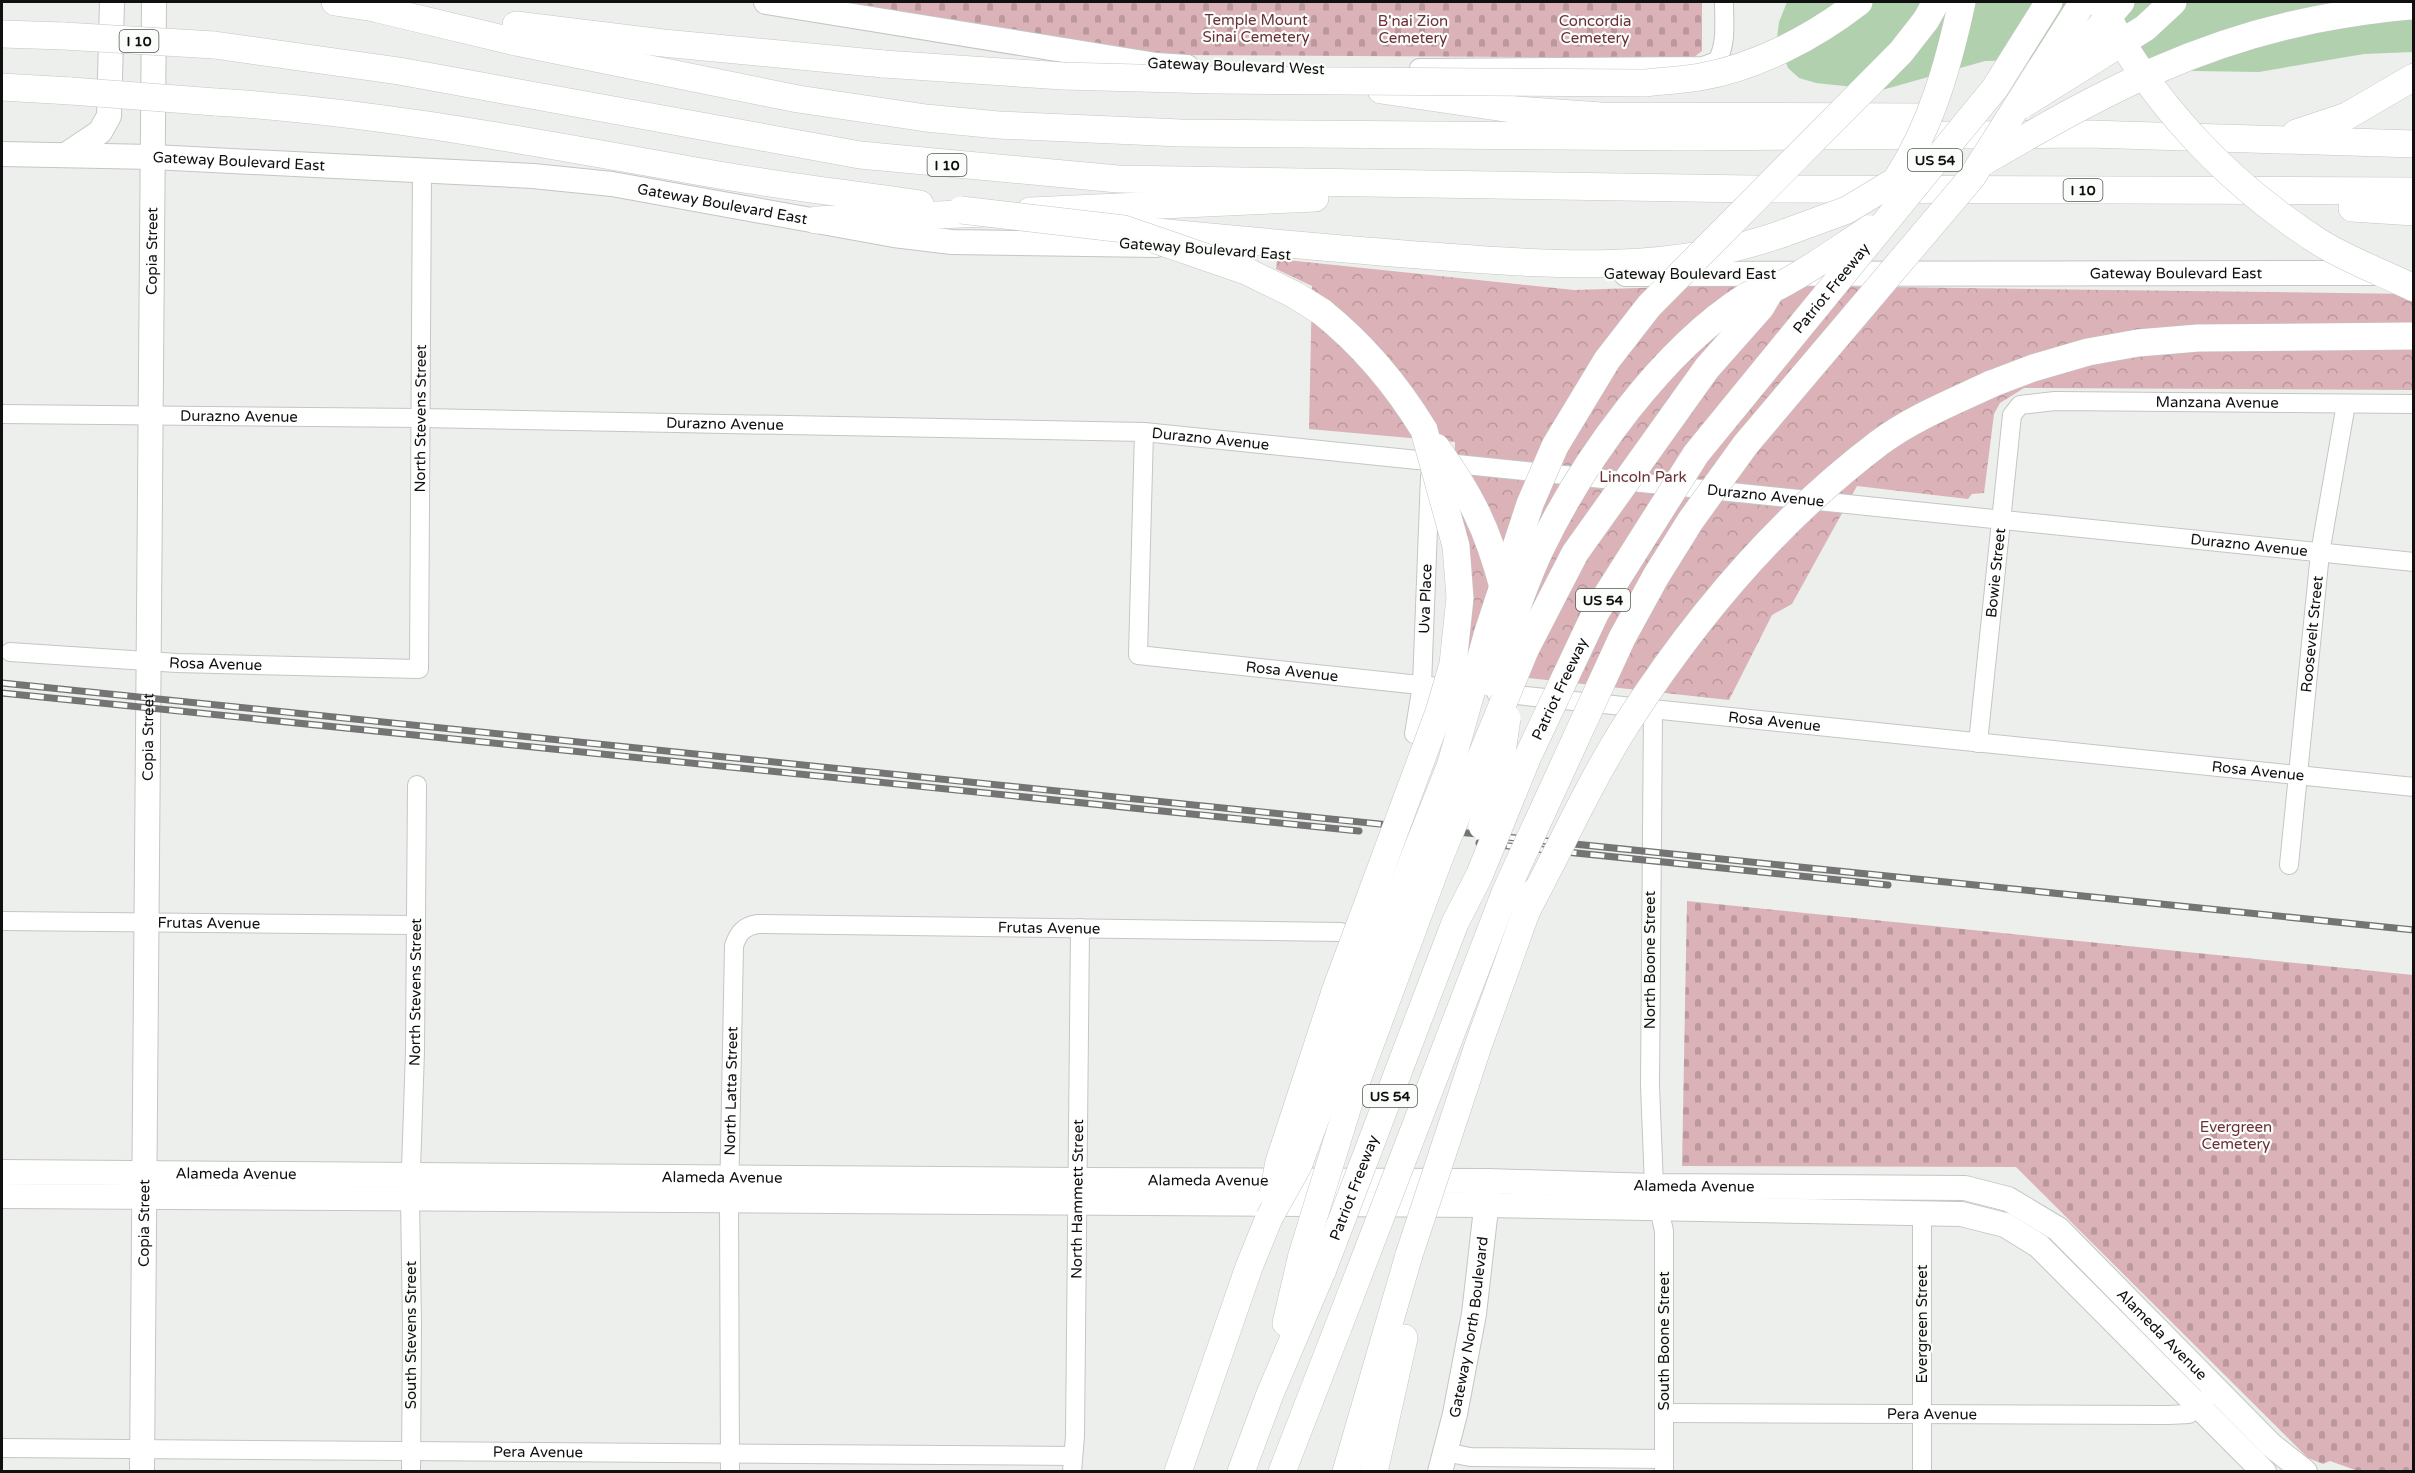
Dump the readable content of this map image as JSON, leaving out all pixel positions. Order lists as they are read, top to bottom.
{
  "streets": {
    "highway": ["I 10", "US 54", "Patriot Freeway"],
    "main road": [
      "Gateway Boulevard West",
      "Gateway Boulevard East",
      "Copia Street",
      "Alameda Avenue",
      "Gateway North Boulevard"
    ],
    "street": [
      "Manzana Avenue",
      "Durazno Avenue",
      "North Stevens Street",
      "Bowie Street",
      "Uva Place",
      "Roosevelt Street",
      "Rosa Avenue",
      "Frutas Avenue",
      "North Boone Street",
      "North Latta Street",
      "North Hammett Street",
      "Evergreen Street",
      "South Stevens Street",
      "South Boone Street",
      "Pera Avenue"
    ]
  },
  "crossings": [
    ["Gateway Boulevard East", "Copia Street"],
    ["Gateway Boulevard East", "North Stevens Street"],
    ["Copia Street", "Durazno Avenue"],
    ["Copia Street", "Rosa Avenue"],
    ["Copia Street", "Frutas Avenue"],
    ["Copia Street", "Alameda Avenue"],
    ["Copia Street", "Pera Avenue"],
    ["Manzana Avenue", "Bowie Street"],
    ["Manzana Avenue", "Roosevelt Street"],
    ["Durazno Avenue", "North Stevens Street"],
    ["Durazno Avenue", "Bowie Street"],
    ["Durazno Avenue", "Uva Place"],
    ["Durazno Avenue", "Roosevelt Street"],
    ["Durazno Avenue", "Rosa Avenue"],
    ["North Stevens Street", "Rosa Avenue"],
    ["North Stevens Street", "Frutas Avenue"],
    ["North Stevens Street", "Alameda Avenue"],
    ["North Stevens Street", "South Stevens Street"],
    ["Bowie Street", "Rosa Avenue"],
    ["Uva Place", "Rosa Avenue"],
    ["Roosevelt Street", "Rosa Avenue"],
    ["Rosa Avenue", "North Boone Street"],
    ["Frutas Avenue", "North Latta Street"],
    ["Frutas Avenue", "North Hammett Street"],
    ["North Boone Street", "Alameda Avenue"],
    ["North Boone Street", "South Boone Street"],
    ["North Latta Street", "Alameda Avenue"],
    ["North Latta Street", "Pera Avenue"],
    ["Alameda Avenue", "North Hammett Street"],
    ["Alameda Avenue", "Evergreen Street"],
    ["Alameda Avenue", "Gateway North Boulevard"],
    ["Alameda Avenue", "South Stevens Street"],
    ["Alameda Avenue", "South Boone Street"],
    ["Alameda Avenue", "Pera Avenue"],
    ["North Hammett Street", "Pera Avenue"],
    ["Evergreen Street", "Pera Avenue"],
    ["South Stevens Street", "Pera Avenue"],
    ["South Boone Street", "Pera Avenue"]
  ],
  "parks": [
    "Temple Mount Sinai Cemetery",
    "B'nai Zion Cemetery",
    "Concordia Cemetery",
    "Lincoln Park",
    "Evergreen Cemetery"
  ]
}
